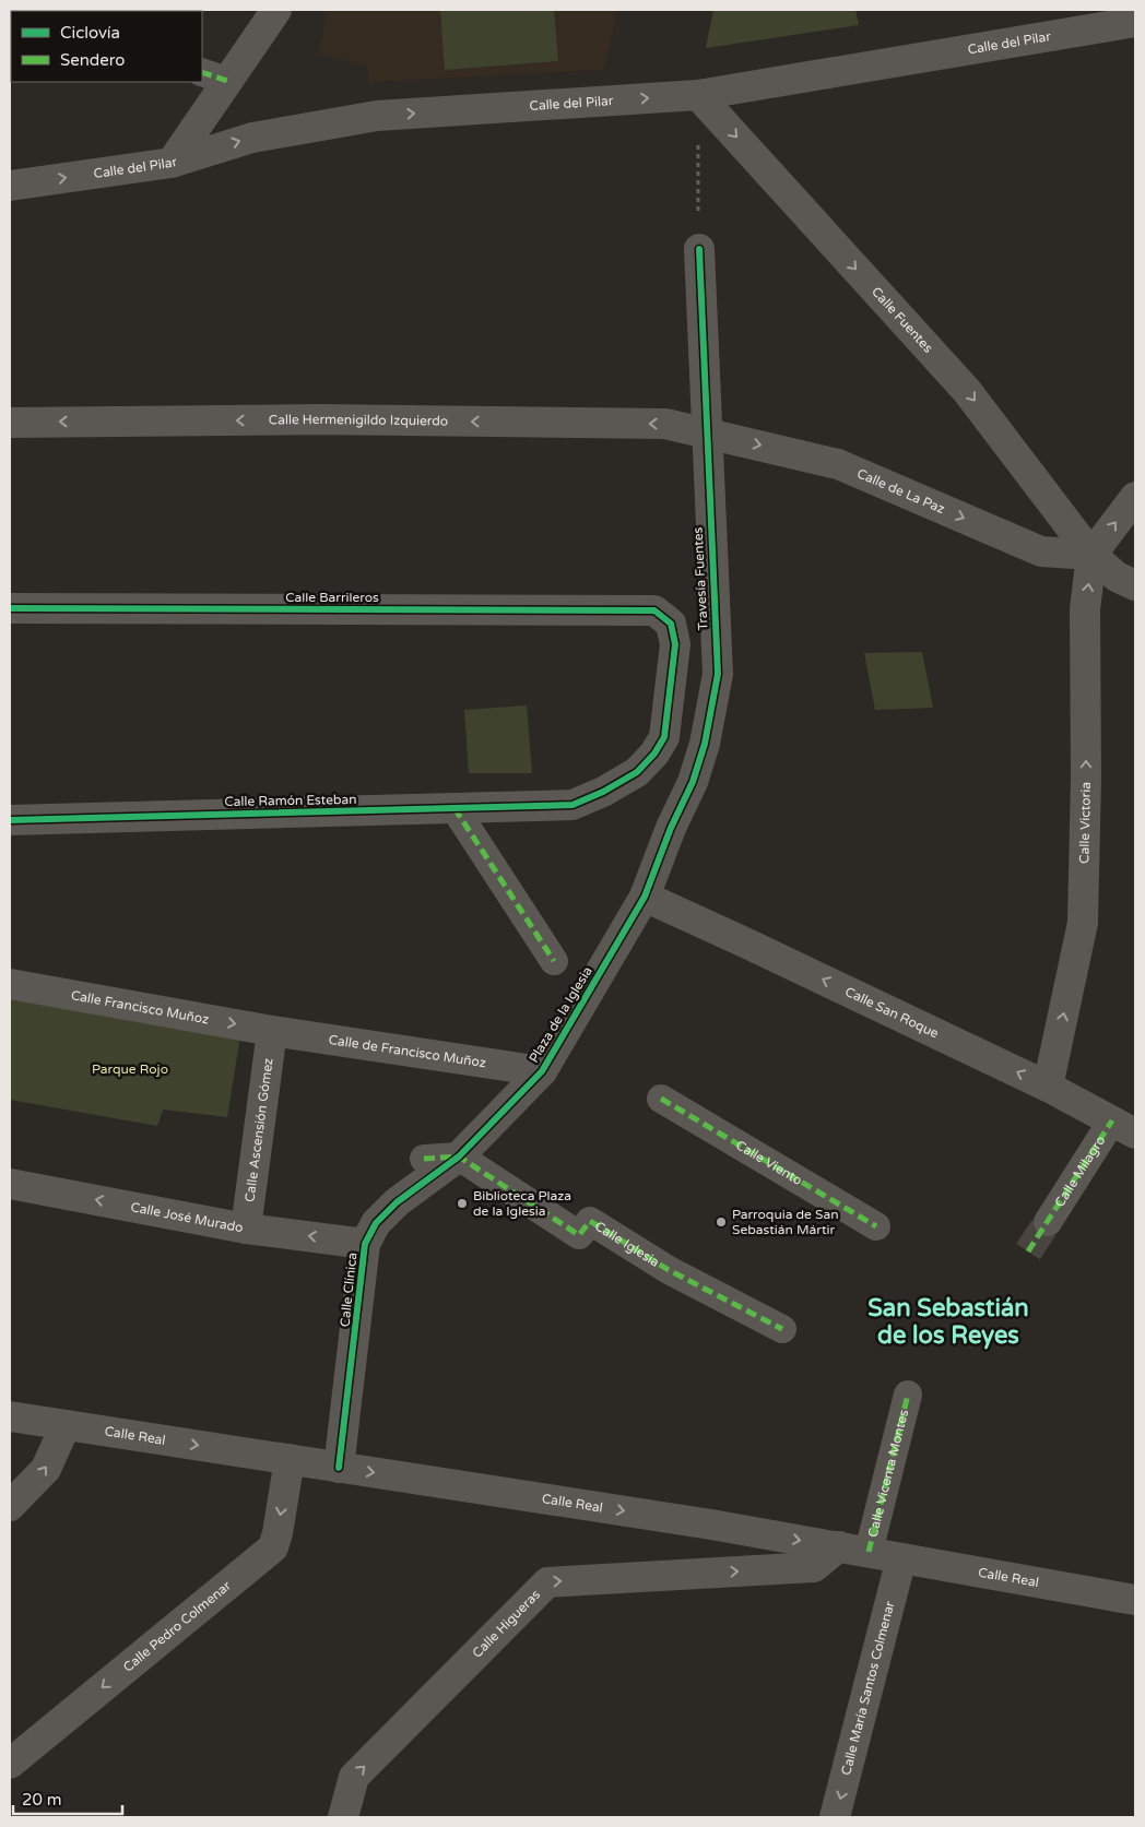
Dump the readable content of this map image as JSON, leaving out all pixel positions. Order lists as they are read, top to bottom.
{
  "streets": {
    "street": [
      "Calle del Pilar",
      "Calle Fuentes",
      "Calle Hermenigildo Izquierdo",
      "Calle de La Paz",
      "Travesía Fuentes",
      "Calle Barrileros",
      "Calle Ramón Esteban",
      "Calle Victoria",
      "Calle Francisco Muñoz",
      "Calle San Roque",
      "Plaza de la Iglesia",
      "Calle de Francisco Muñoz",
      "Calle Ascensión Gómez",
      "Calle Viento",
      "Calle Milagro",
      "Calle José Murado",
      "Calle Iglesia",
      "Calle Clínica",
      "Calle Real",
      "Calle Vicenta Montes",
      "Calle Higueras",
      "Calle Pedro Colmenar",
      "Calle María Santos Colmenar"
    ]
  },
  "crossings": [
    ["Calle del Pilar", "Calle Fuentes"],
    ["Calle Fuentes", "Calle de La Paz"],
    ["Calle Fuentes", "Calle Victoria"],
    ["Calle Hermenigildo Izquierdo", "Calle de La Paz"],
    ["Calle Hermenigildo Izquierdo", "Travesía Fuentes"],
    ["Calle de La Paz", "Travesía Fuentes"],
    ["Calle de La Paz", "Calle Victoria"],
    ["Travesía Fuentes", "Calle San Roque"],
    ["Travesía Fuentes", "Plaza de la Iglesia"],
    ["Calle Barrileros", "Calle Ramón Esteban"],
    ["Calle Victoria", "Calle San Roque"],
    ["Calle Francisco Muñoz", "Calle de Francisco Muñoz"],
    ["Calle Francisco Muñoz", "Calle Ascensión Gómez"],
    ["Calle San Roque", "Plaza de la Iglesia"],
    ["Calle San Roque", "Calle Milagro"],
    ["Plaza de la Iglesia", "Calle de Francisco Muñoz"],
    ["Plaza de la Iglesia", "Calle Iglesia"],
    ["Plaza de la Iglesia", "Calle Clínica"],
    ["Calle de Francisco Muñoz", "Calle Ascensión Gómez"],
    ["Calle Ascensión Gómez", "Calle José Murado"],
    ["Calle José Murado", "Calle Clínica"],
    ["Calle Iglesia", "Calle Clínica"],
    ["Calle Clínica", "Calle Real"],
    ["Calle Real", "Calle Vicenta Montes"],
    ["Calle Real", "Calle Higueras"],
    ["Calle Real", "Calle Pedro Colmenar"],
    ["Calle Real", "Calle María Santos Colmenar"]
  ],
  "one_way": [
    "Calle del Pilar",
    "Calle Fuentes",
    "Calle Hermenigildo Izquierdo",
    "Calle de La Paz",
    "Calle Victoria",
    "Calle Francisco Muñoz",
    "Calle San Roque",
    "Calle José Murado",
    "Calle Real",
    "Calle Higueras",
    "Calle Pedro Colmenar",
    "Calle María Santos Colmenar"
  ],
  "districts": ["San Sebastián de los Reyes"],
  "parks": ["Parque Rojo"],
  "places": ["Biblioteca Plaza de la Iglesia", "Parroquia de San Sebastián Mártir"],
  "legend": ["Ciclovía", "Sendero"],
  "scale_bar": "20 m"
}
